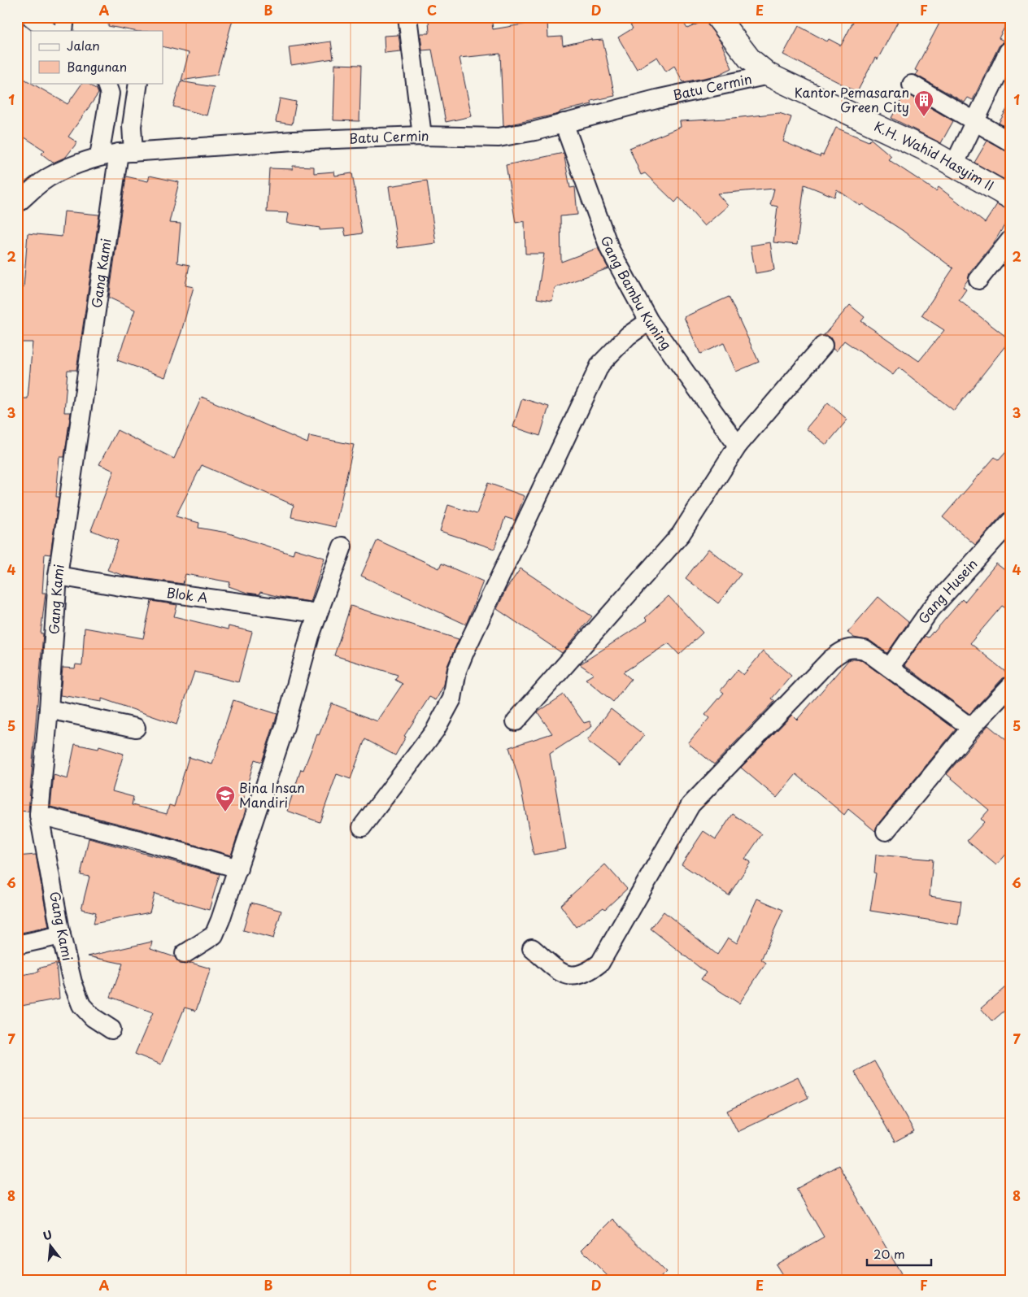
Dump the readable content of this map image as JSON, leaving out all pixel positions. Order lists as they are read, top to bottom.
{
  "streets": {
    "street": [
      "Batu Cermin",
      "K.H. Wahid Hasyim II",
      "Gang Kami",
      "Gang Bambu Kuning",
      "Gang Husein",
      "Blok A"
    ]
  },
  "crossings": [
    ["Batu Cermin", "K.H. Wahid Hasyim II"],
    ["Batu Cermin", "Gang Kami"],
    ["Batu Cermin", "Gang Bambu Kuning"],
    ["Gang Kami", "Blok A"]
  ],
  "places": {
    "building": ["Kantor Pemasaran Green City"],
    "school or university": ["Bina Insan Mandiri"]
  },
  "legend": ["Jalan", "Bangunan"],
  "scale_bar": "20 m",
  "north": "top",
  "grid": {
    "columns": [
      "A",
      "B",
      "C",
      "D",
      "E",
      "F"
    ],
    "rows": [
      "1",
      "2",
      "3",
      "4",
      "5",
      "6",
      "7",
      "8"
    ]
  }
}
